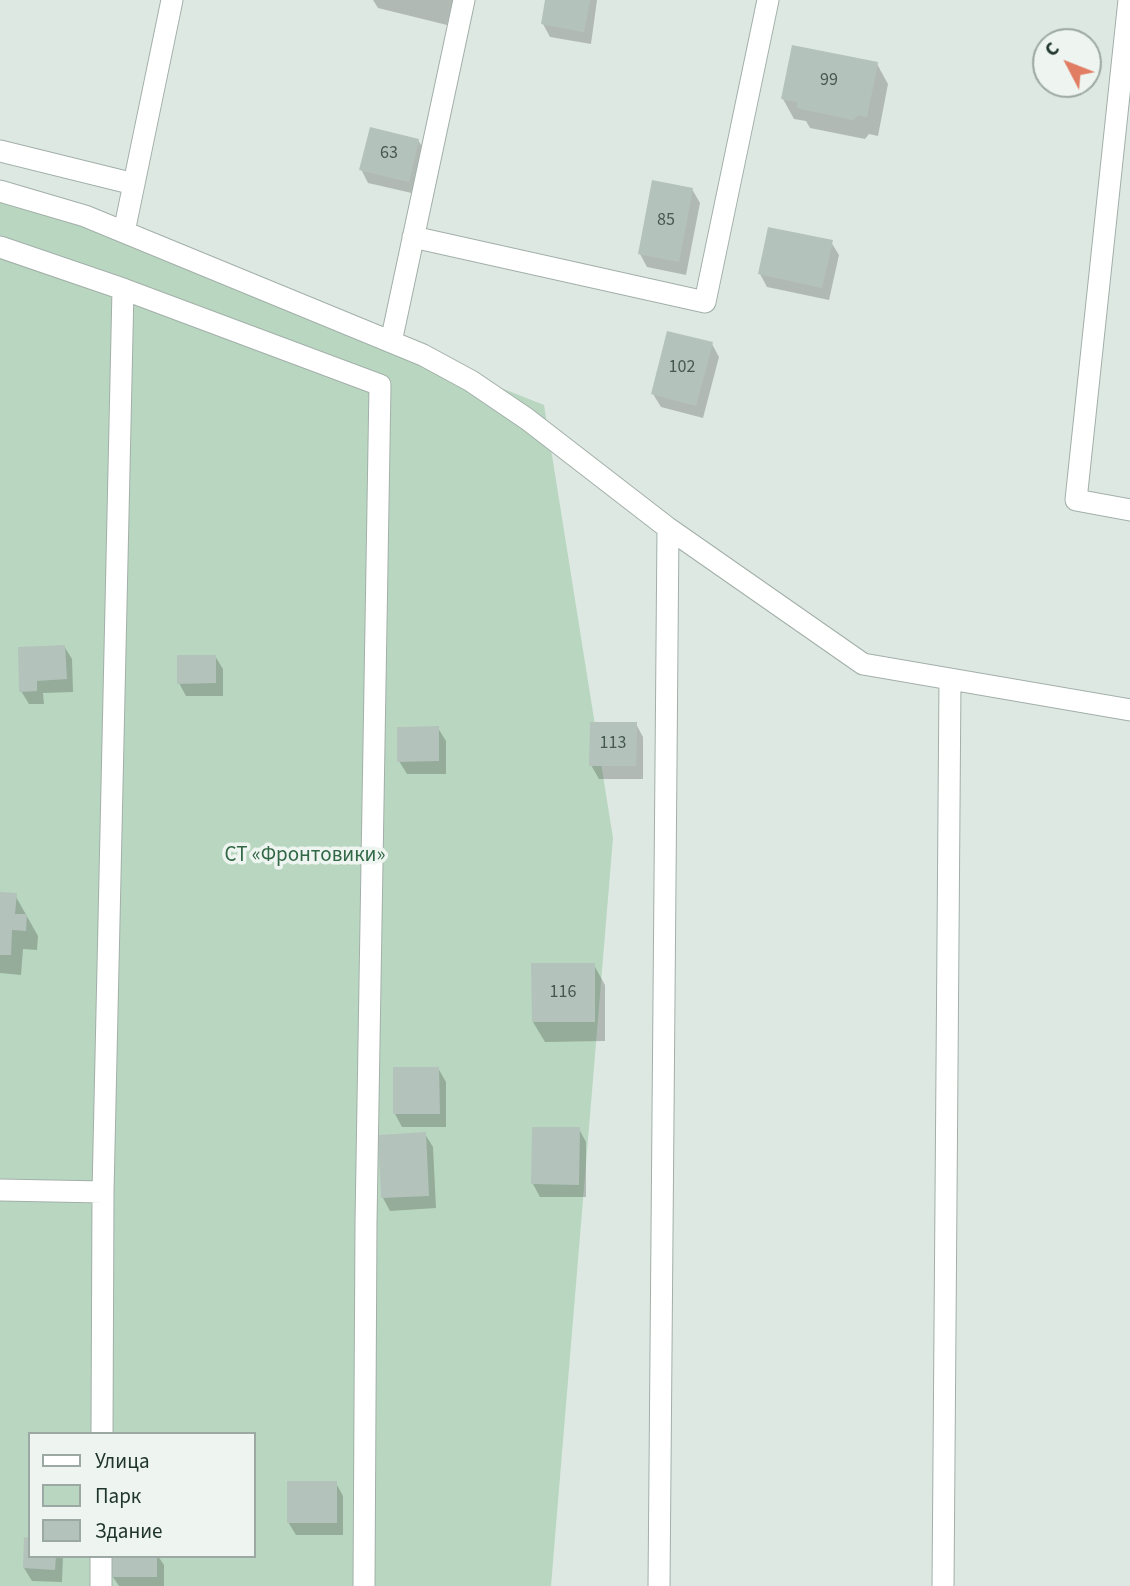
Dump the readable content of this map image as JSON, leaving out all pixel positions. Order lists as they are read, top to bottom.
{
  "parks": ["СТ «Фронтовики»"],
  "house_numbers": [
    "99",
    "63",
    "85",
    "102",
    "113",
    "116"
  ],
  "legend": ["Улица", "Парк", "Здание"],
  "north": "top left"
}
